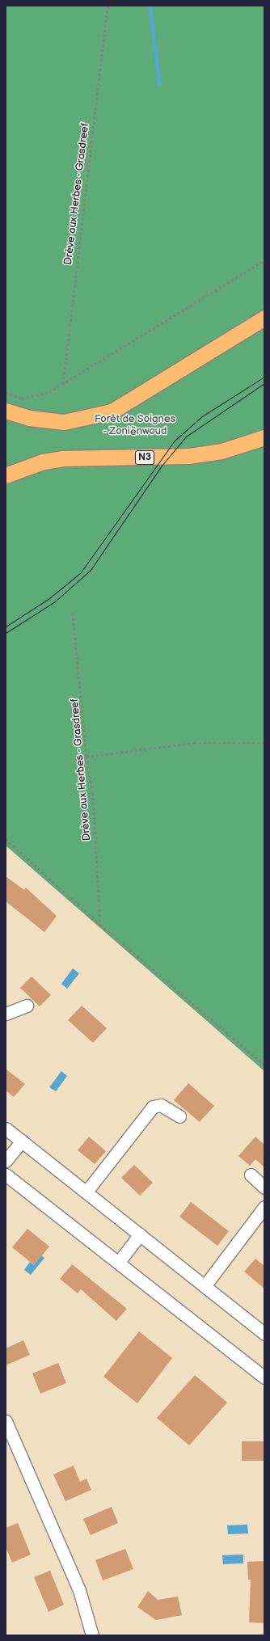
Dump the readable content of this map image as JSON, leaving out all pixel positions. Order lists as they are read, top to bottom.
{
  "streets": {
    "main road": ["N3"],
    "path": ["Drève aux Herbes - Grasdreef"]
  },
  "parks": ["Forêt de Soignes - Zoniënwoud"]
}
